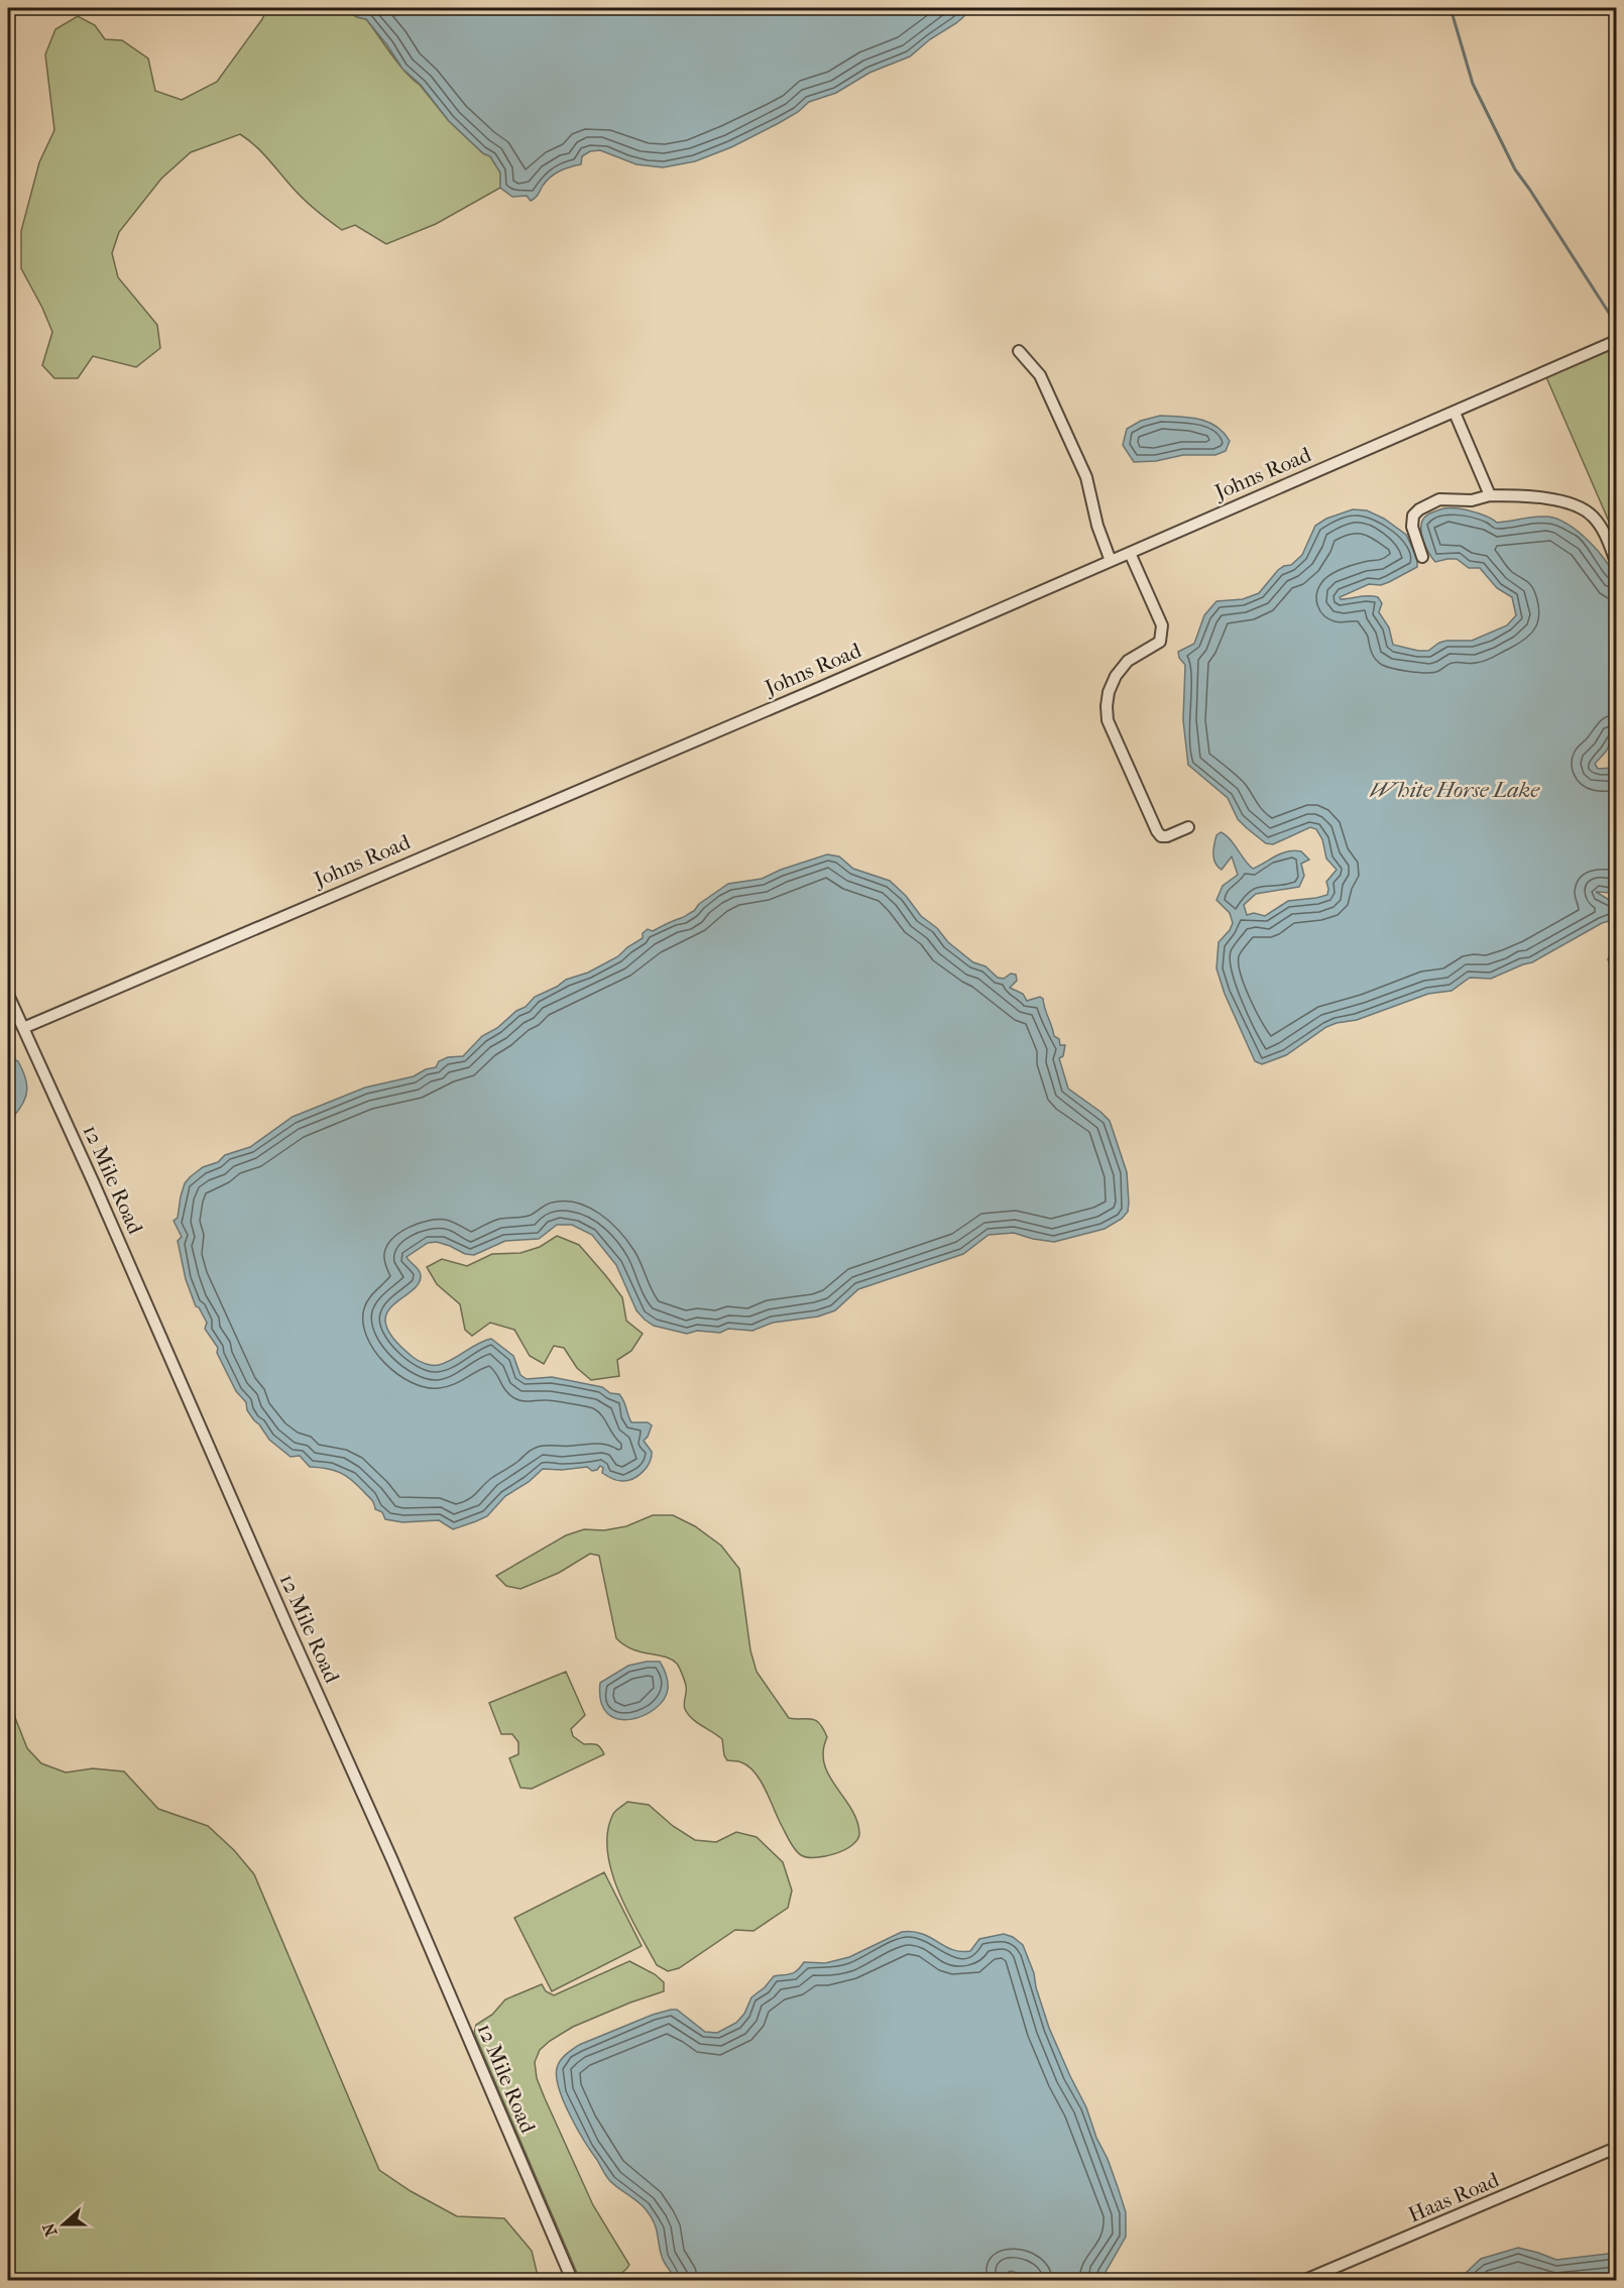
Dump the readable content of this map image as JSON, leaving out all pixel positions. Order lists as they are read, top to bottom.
{
  "streets": {
    "street": ["Johns Road", "12 Mile Road", "Haas Road"]
  },
  "crossings": [
    ["Johns Road", "12 Mile Road"]
  ],
  "water": ["White Horse Lake"],
  "north": "left"
}
